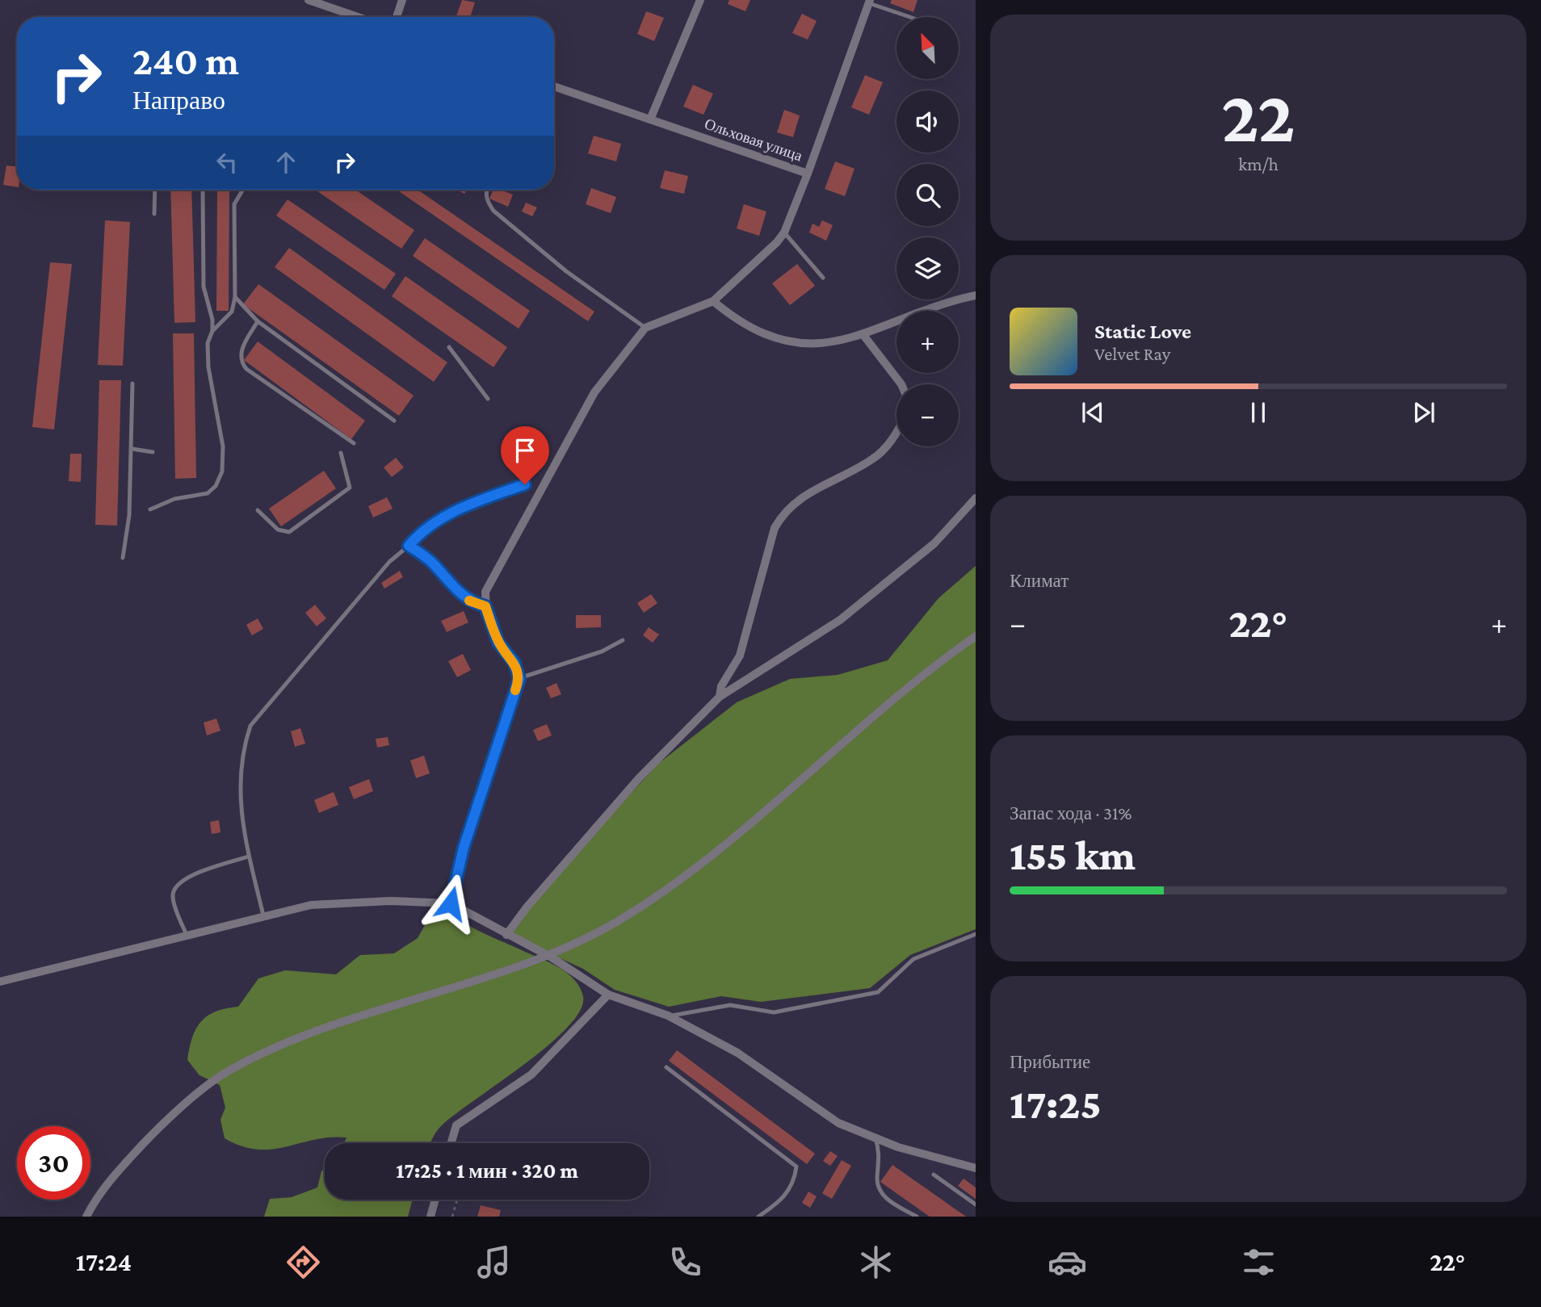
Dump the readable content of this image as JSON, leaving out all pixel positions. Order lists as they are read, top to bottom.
{
  "streets": {
    "street": ["Ольховая улица"]
  },
  "north": "top left",
  "page": {
    "tile": [
      ["22", "km/h"],
      "Климат",
      ["Запас хода · 31%", "155 km"],
      ["Прибытие", "17:25"]
    ],
    "map_buttons": ["+", "−"],
    "turn": ["240 m", "Направо"],
    "song": ["Static Love", "Velvet Ray"],
    "heat": ["−", "22°", "+"],
    "limit": "30",
    "trip": "17:25 · 1 мин · 320 m",
    "tabs": ["17:24", "22°"]
  }
}
